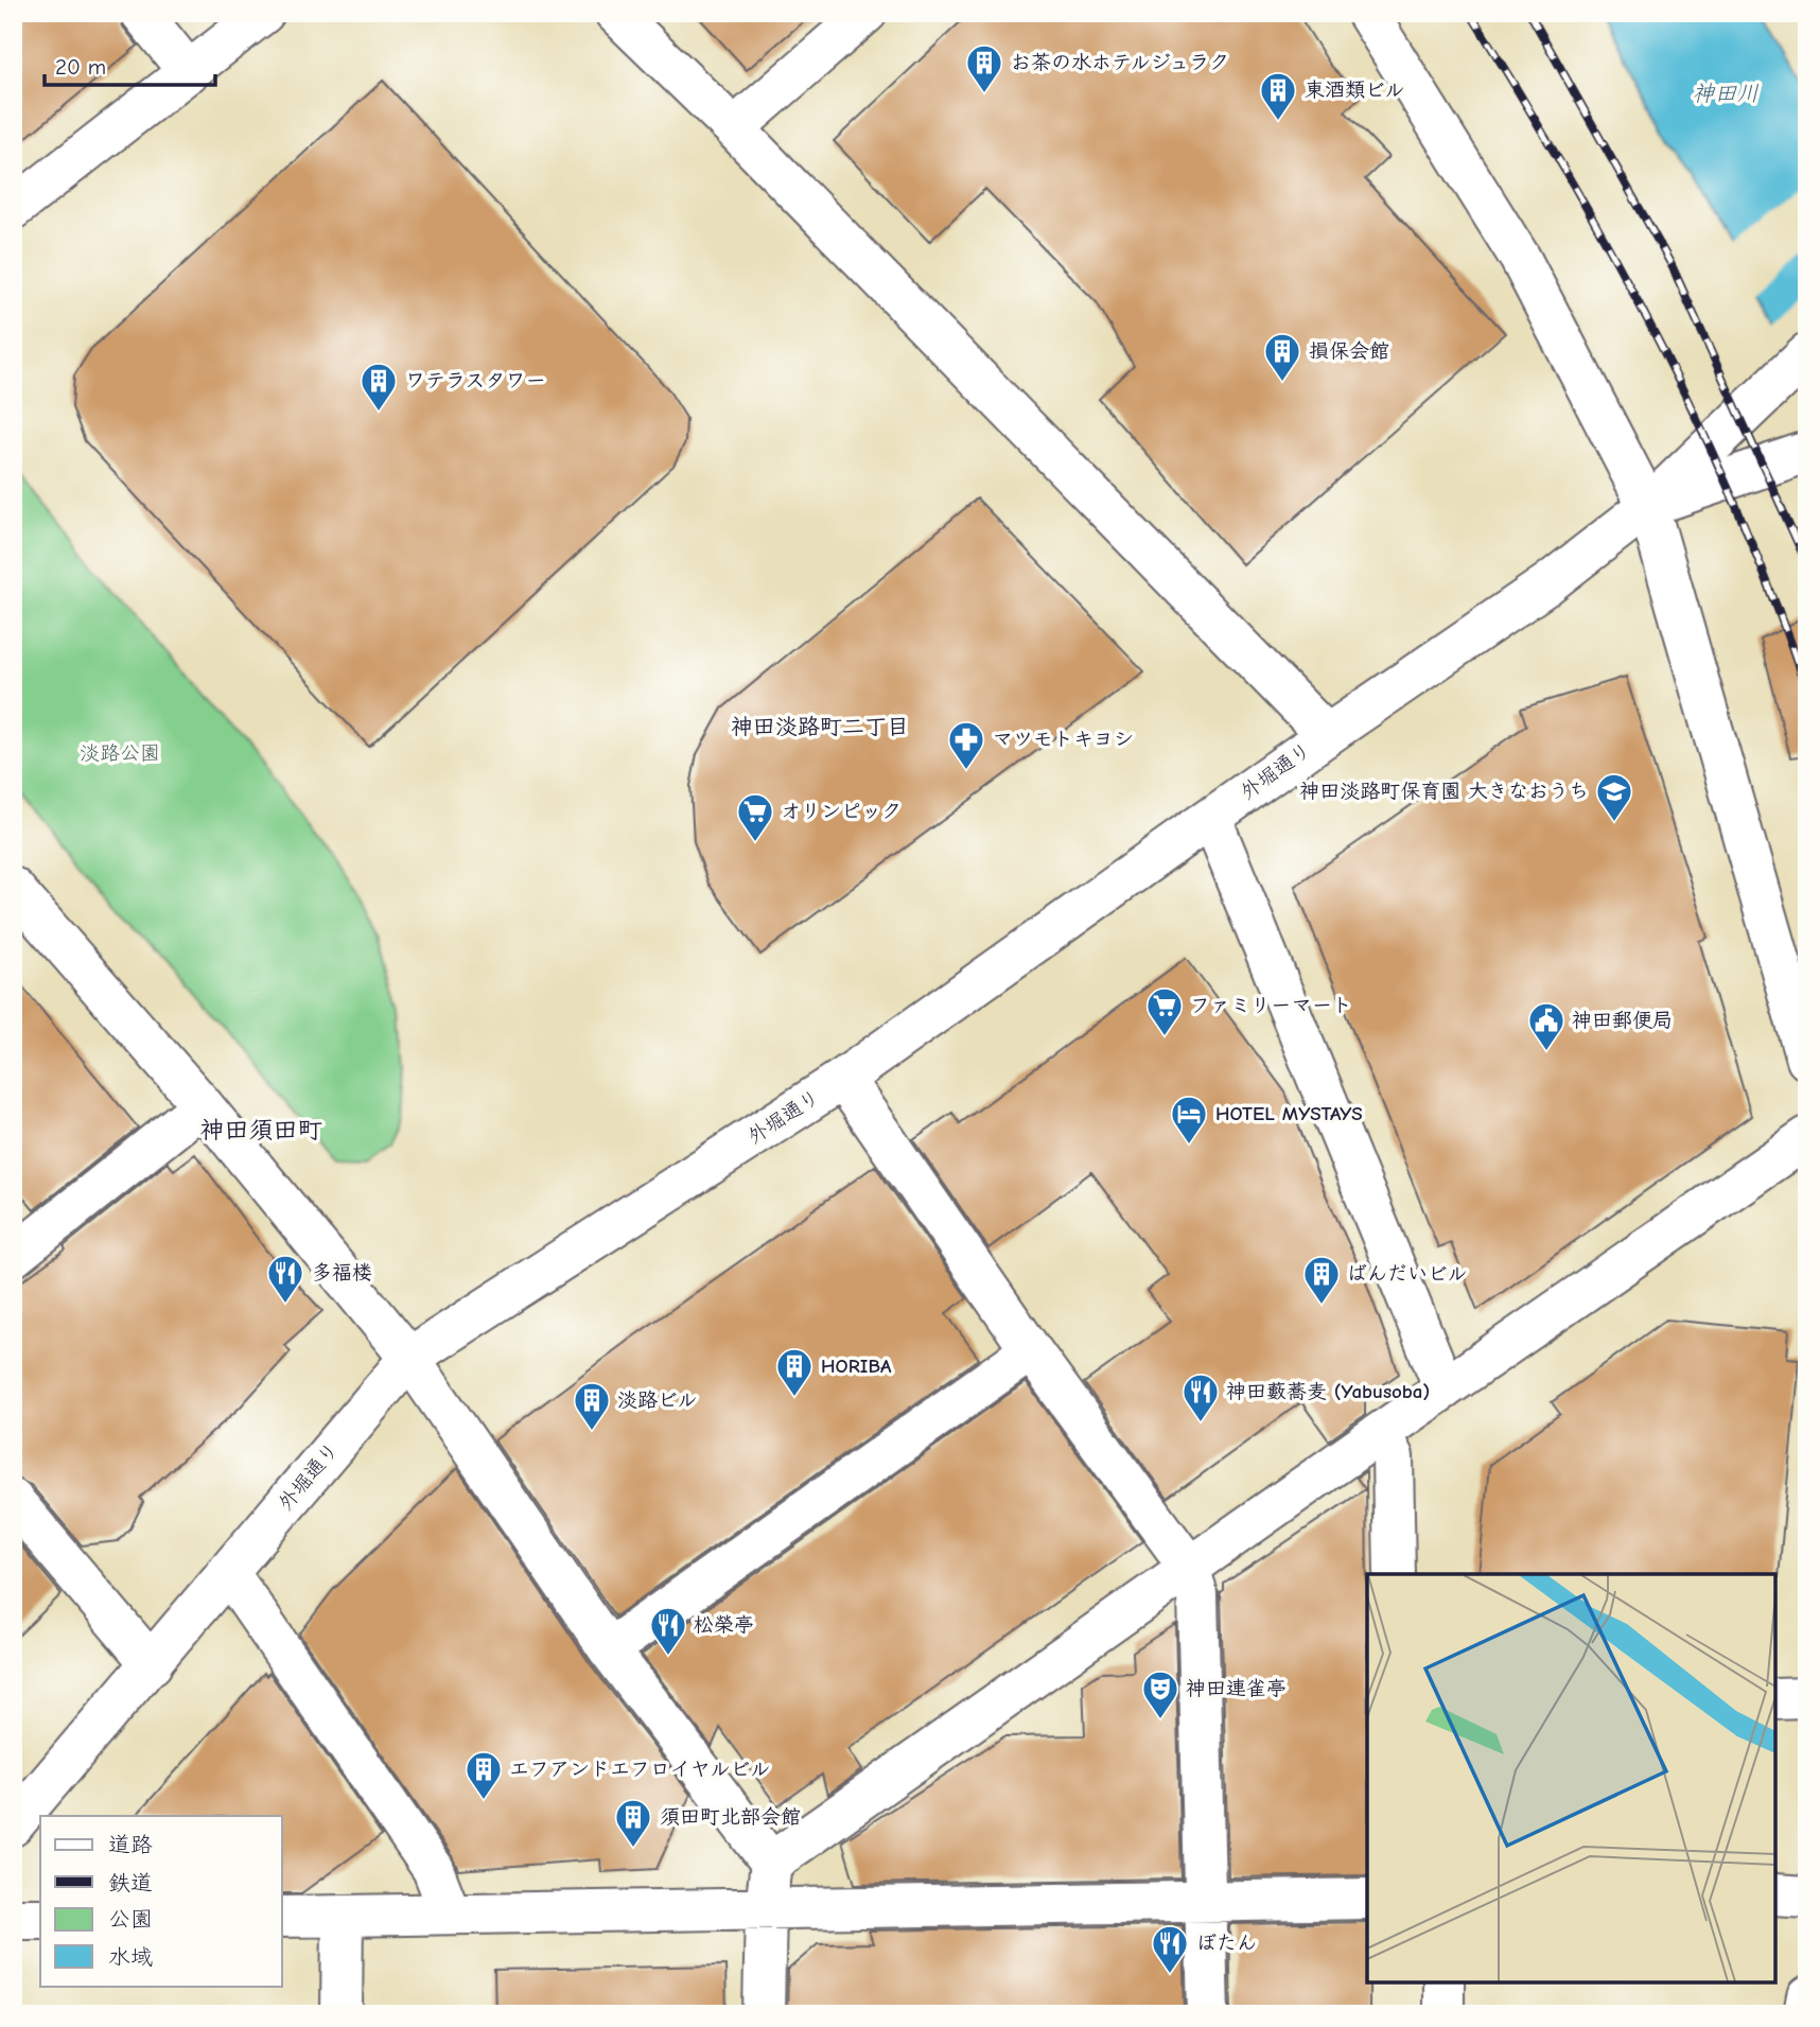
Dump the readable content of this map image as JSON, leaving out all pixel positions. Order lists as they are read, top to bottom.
{
  "streets": {
    "street": ["外堀通り"]
  },
  "districts": ["神田淡路町二丁目", "神田須田町"],
  "water": ["神田川"],
  "parks": ["淡路公園"],
  "places": {
    "building": [
      "お茶の水ホテルジュラク",
      "東酒類ビル",
      "損保会館",
      "ワテラスタワー",
      "ばんだいビル",
      "HORIBA",
      "淡路ビル",
      "エフアンドエフロイヤルビル",
      "須田町北部会館"
    ],
    "pharmacy": ["マツモトキヨシ"],
    "school or university": ["神田淡路町保育園 大きなおうち"],
    "supermarket": ["オリンピック", "ファミリーマート"],
    "public building": ["神田郵便局"],
    "hotel": ["HOTEL MYSTAYS"],
    "restaurant": [
      "多福楼",
      "神田藪蕎麦 (Yabusoba)",
      "松榮亭",
      "ぼたん"
    ],
    "theatre": ["神田連雀亭"]
  },
  "legend": [
    "道路",
    "鉄道",
    "公園",
    "水域"
  ],
  "scale_bar": "20 m"
}
